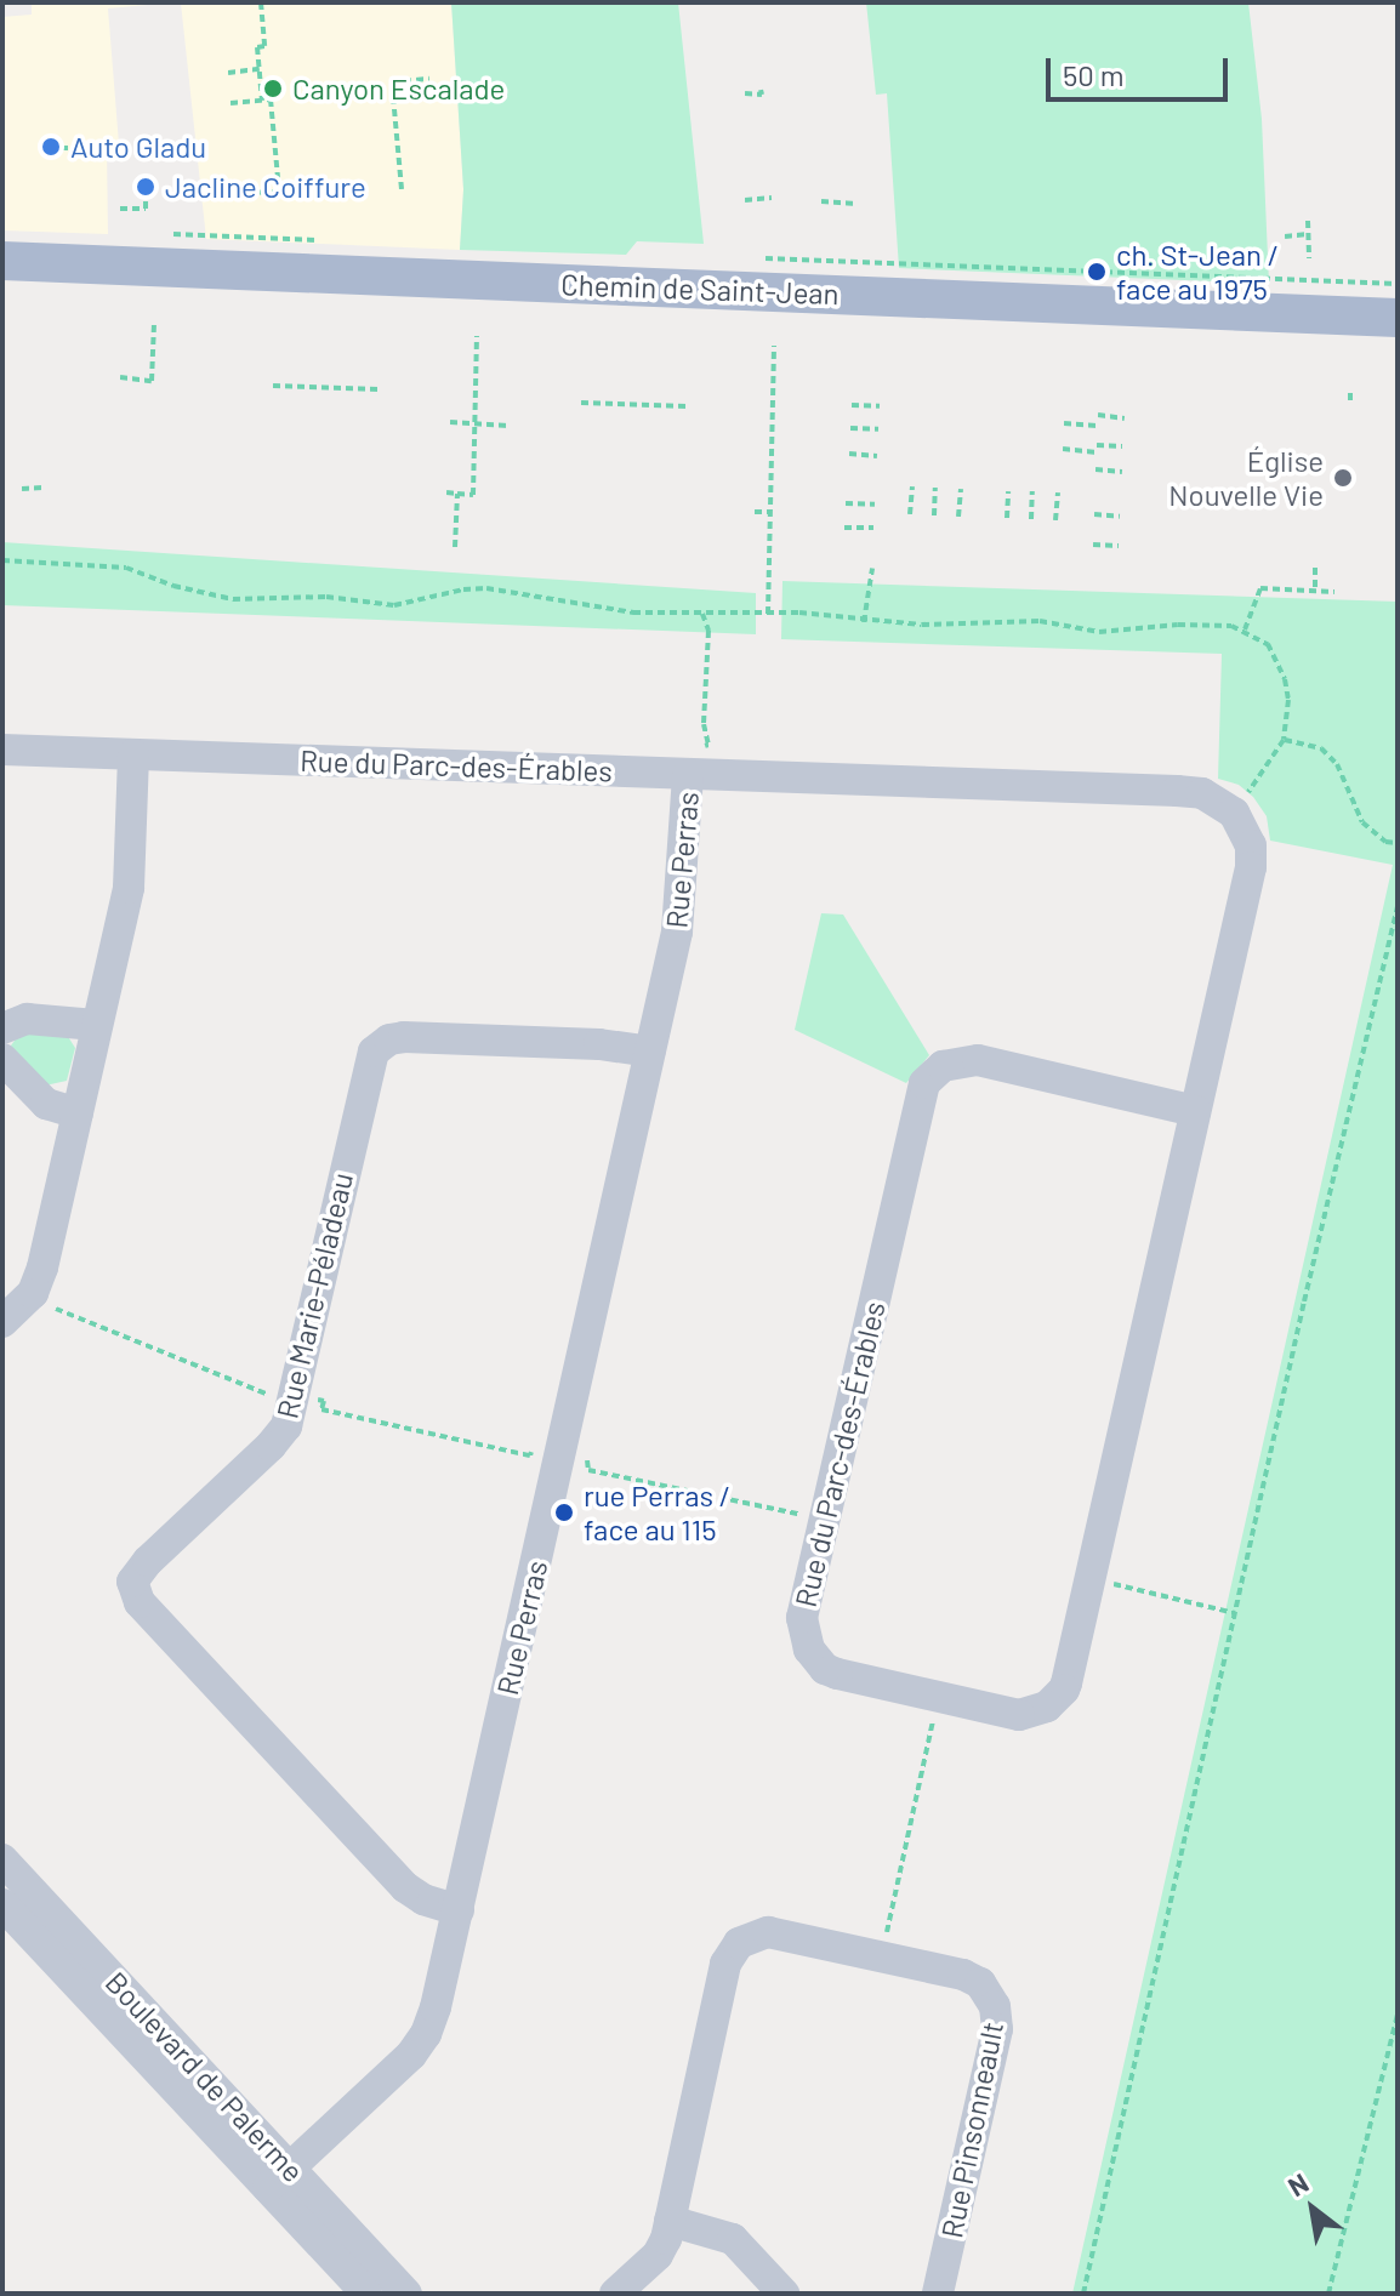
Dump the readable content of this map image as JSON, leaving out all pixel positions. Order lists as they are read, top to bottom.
{
  "streets": {
    "main road": ["Chemin de Saint-Jean"],
    "street": [
      "Rue du Parc-des-Érables",
      "Rue Perras",
      "Rue Marie-Péladeau",
      "Boulevard de Palerme",
      "Rue Pinsonneault"
    ]
  },
  "crossings": [
    ["Rue du Parc-des-Érables", "Rue Perras"],
    ["Rue Perras", "Rue Marie-Péladeau"],
    ["Rue Perras", "Boulevard de Palerme"]
  ],
  "places": [
    "Canyon Escalade",
    "Auto Gladu",
    "Jacline Coiffure",
    "ch. St-Jean / face au 1975",
    "Église Nouvelle Vie",
    "rue Perras / face au 115"
  ],
  "scale_bar": "50 m",
  "north": "top left"
}
